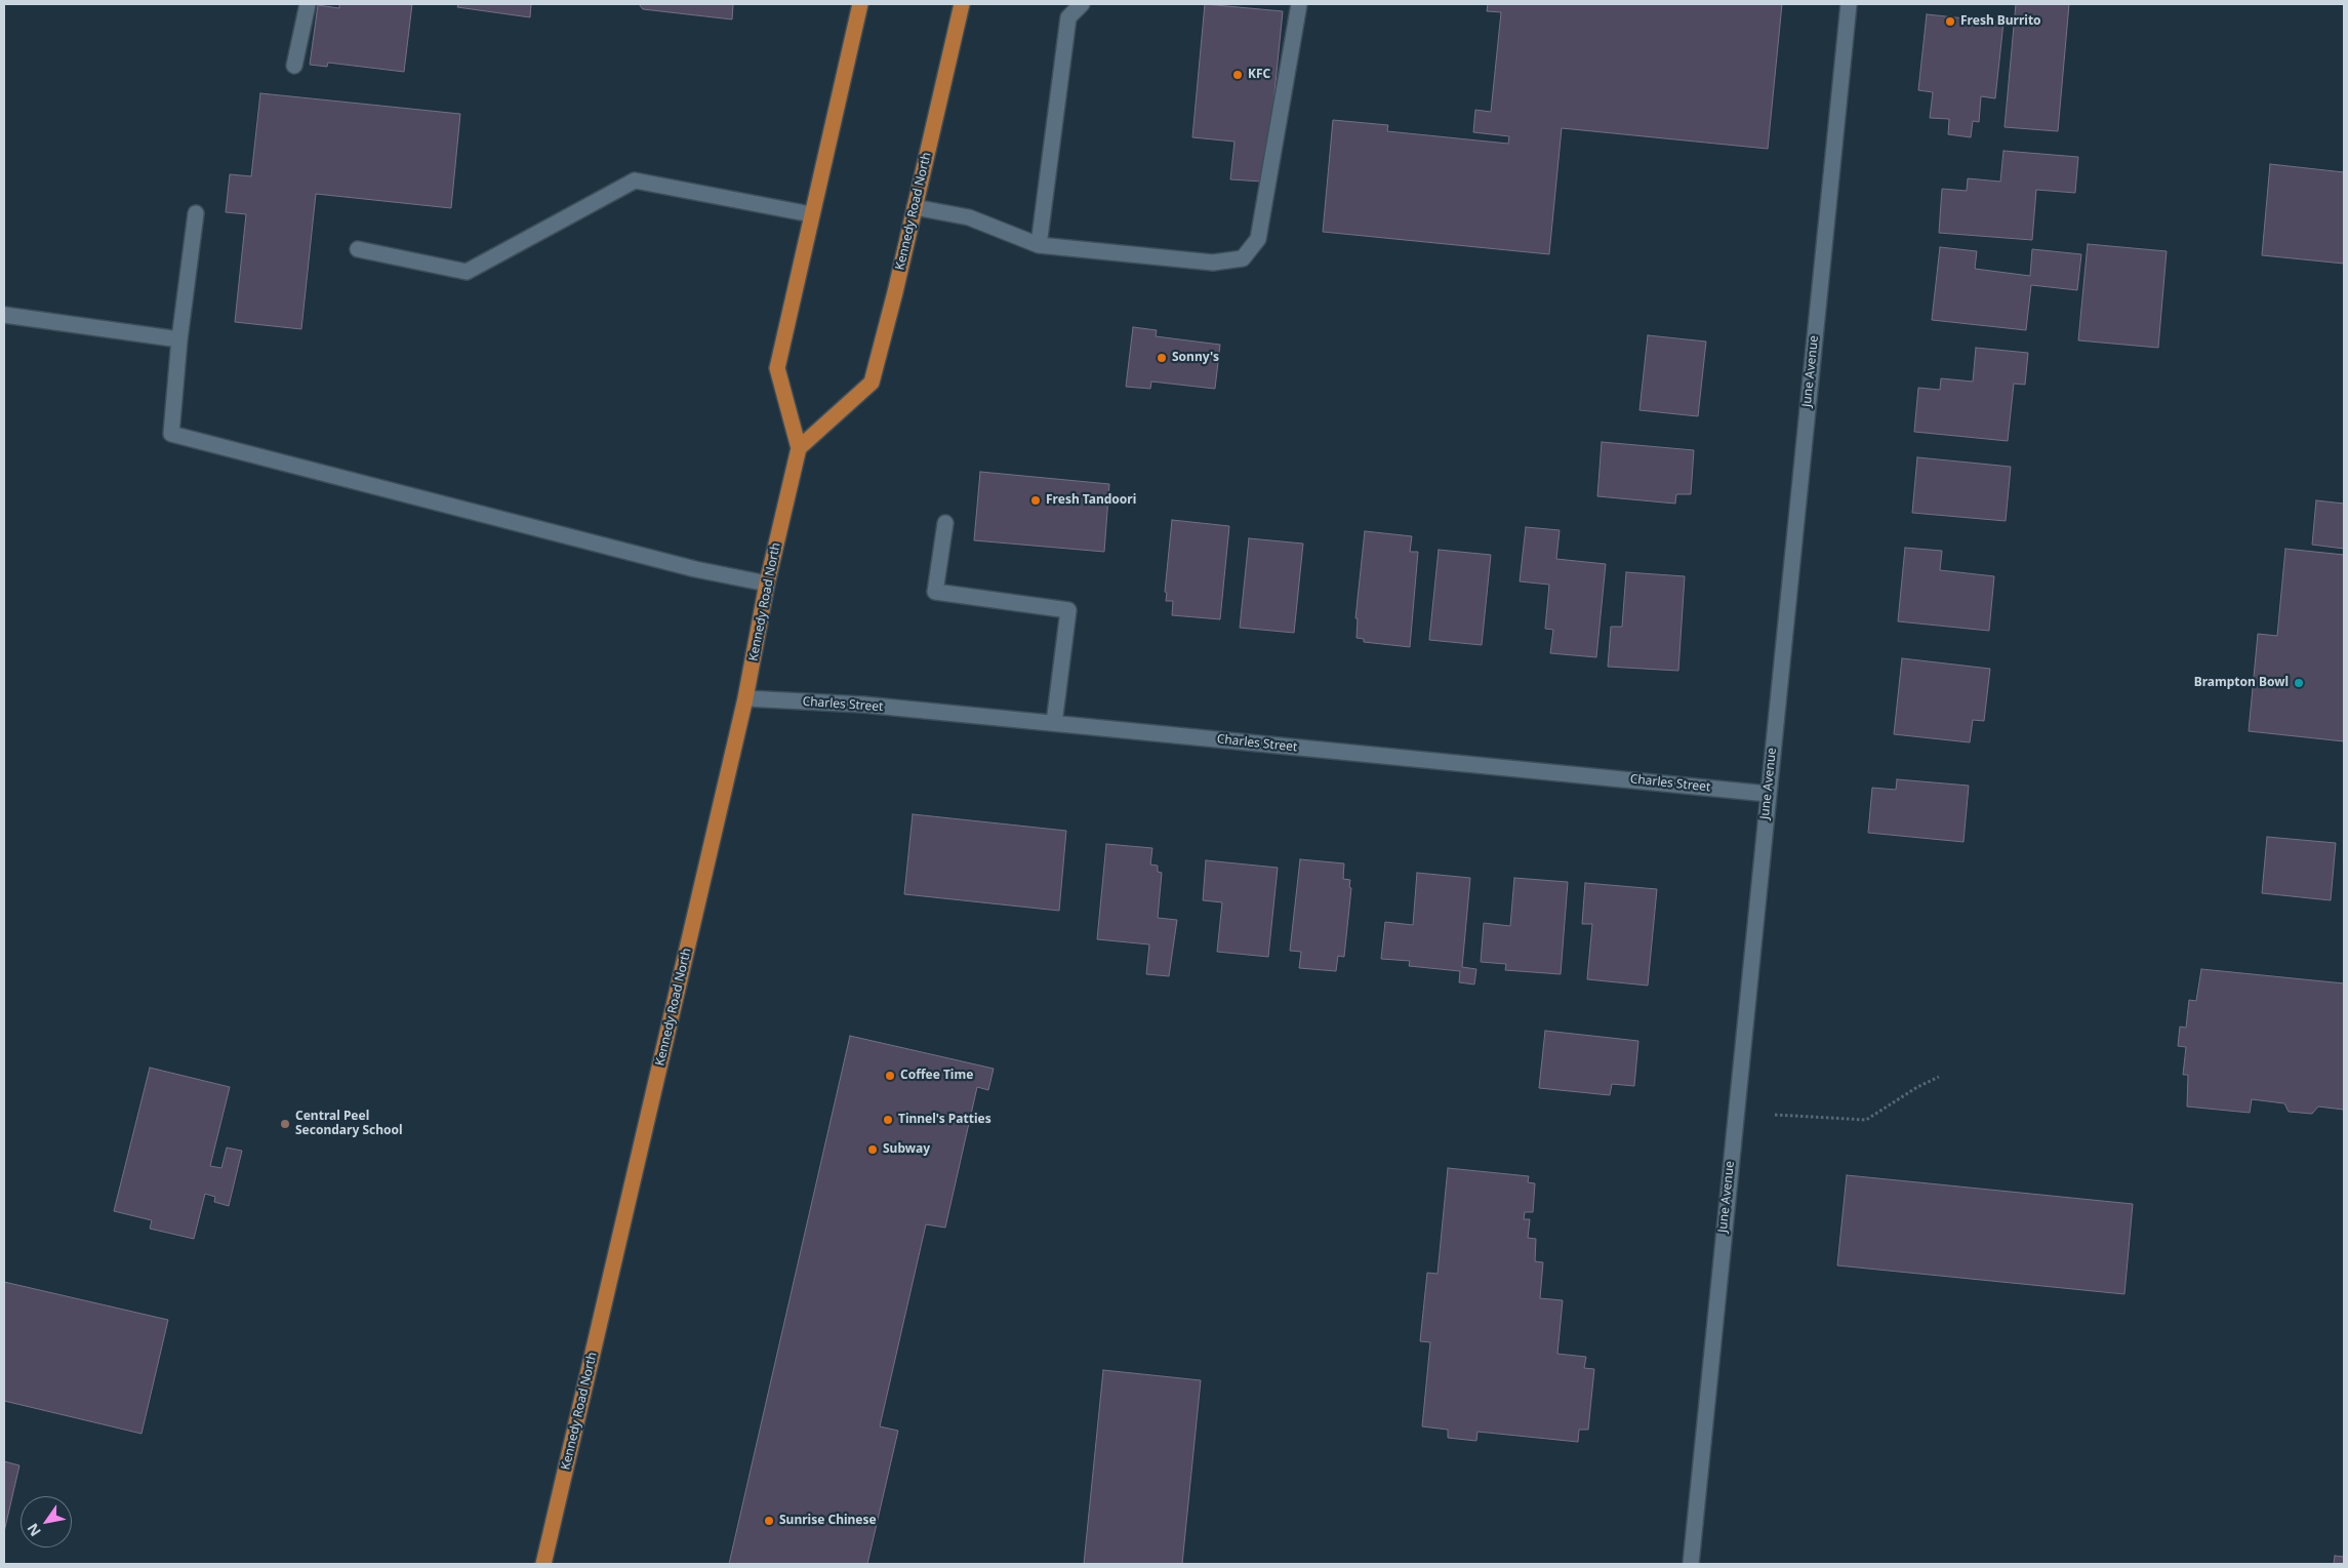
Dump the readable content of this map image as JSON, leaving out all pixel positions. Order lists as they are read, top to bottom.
{
  "streets": {
    "main road": ["Kennedy Road North"],
    "street": ["June Avenue", "Charles Street"]
  },
  "crossings": [
    ["Kennedy Road North", "Charles Street"],
    ["June Avenue", "Charles Street"]
  ],
  "places": [
    "Fresh Burrito",
    "KFC",
    "Sonny's",
    "Fresh Tandoori",
    "Brampton Bowl",
    "Coffee Time",
    "Tinnel's Patties",
    "Central Peel Secondary School",
    "Subway",
    "Sunrise Chinese"
  ],
  "north": "bottom left"
}
